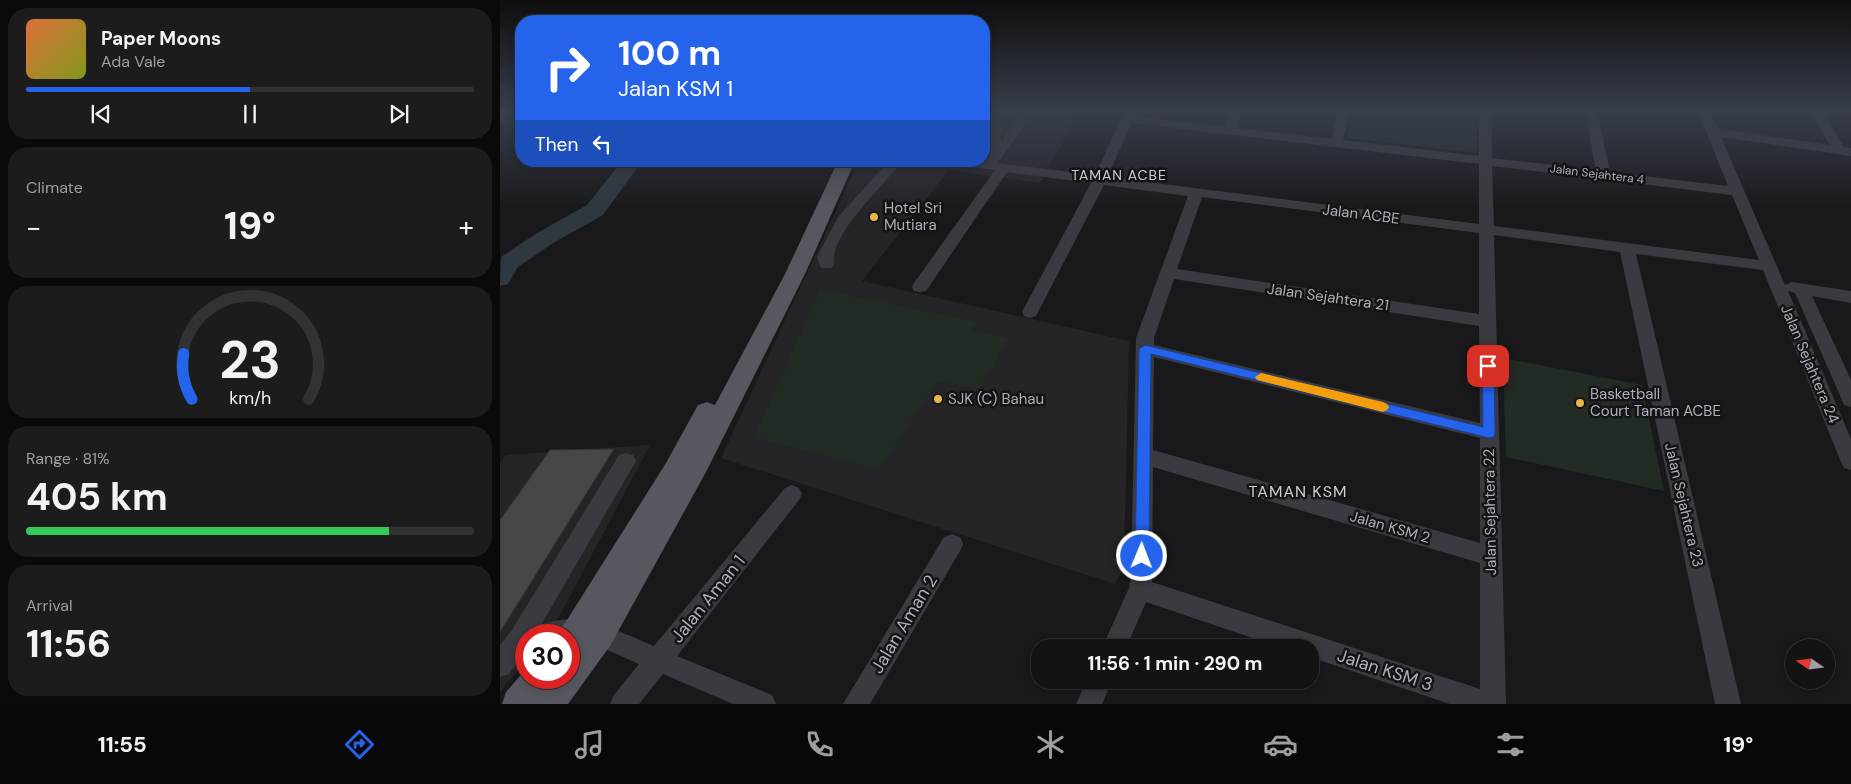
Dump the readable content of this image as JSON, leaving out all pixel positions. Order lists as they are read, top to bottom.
{
  "streets": {
    "street": [
      "Jalan Sejahtera 4",
      "Jalan ACBE",
      "Jalan Sejahtera 21",
      "Jalan Sejahtera 24",
      "Jalan Sejahtera 23",
      "Jalan Sejahtera 22",
      "Jalan KSM 2",
      "Jalan Aman 1",
      "Jalan Aman 2",
      "Jalan KSM 3"
    ]
  },
  "crossings": [
    ["Jalan Sejahtera 4", "Jalan Sejahtera 24"],
    ["Jalan Sejahtera 4", "Jalan Sejahtera 22"],
    ["Jalan ACBE", "Jalan Sejahtera 24"],
    ["Jalan ACBE", "Jalan Sejahtera 23"],
    ["Jalan ACBE", "Jalan Sejahtera 22"],
    ["Jalan Sejahtera 21", "Jalan Sejahtera 22"],
    ["Jalan Sejahtera 22", "Jalan KSM 2"]
  ],
  "districts": ["TAMAN ACBE", "TAMAN KSM"],
  "places": ["Hotel Sri Mutiara", "SJK (C) Bahau", "Basketball Court Taman ACBE"],
  "north": "left",
  "page": {
    "turn": ["100 m", "Jalan KSM 1"],
    "song": ["Paper Moons", "Ada Vale"],
    "then": "Then",
    "tile": [
      "Climate",
      ["Range · 81%", "405 km"],
      ["Arrival", "11:56"]
    ],
    "heat": ["−", "19°", "+"],
    "limit": "30",
    "trip": "11:56 · 1 min · 290 m",
    "tabs": ["11:55", "19°"],
    "gauge": ["23", "km/h"]
  }
}
